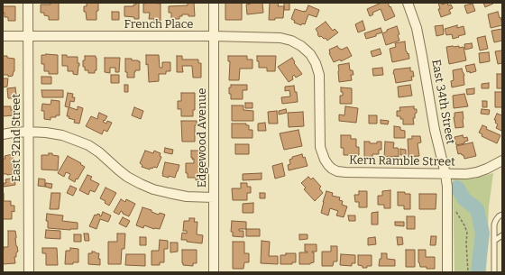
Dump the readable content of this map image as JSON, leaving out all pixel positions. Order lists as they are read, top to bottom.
{
  "streets": {
    "street": [
      "French Place",
      "East 34th Street",
      "East 32nd Street",
      "Edgewood Avenue",
      "Kern Ramble Street"
    ]
  },
  "crossings": [
    ["French Place", "East 32nd Street"],
    ["French Place", "Edgewood Avenue"],
    ["French Place", "Kern Ramble Street"],
    ["East 34th Street", "Kern Ramble Street"]
  ]
}
